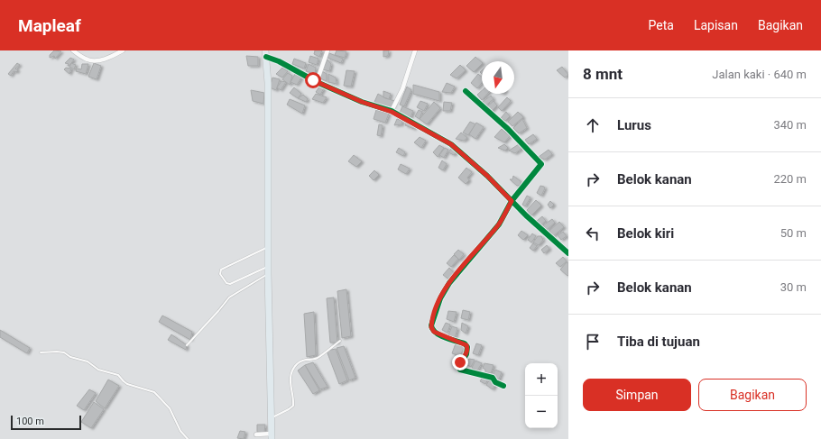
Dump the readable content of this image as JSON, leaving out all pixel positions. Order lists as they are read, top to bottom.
{
  "scale_bar": "100 m",
  "north": "bottom",
  "page": {
    "header": "Mapleaf",
    "nav": ["Peta", "Lapisan", "Bagikan"],
    "heading": ["8 mnt", "Jalan kaki · 640 m"],
    "list": [
      ["Lurus", "340 m"],
      ["Belok kanan", "220 m"],
      ["Belok kiri", "50 m"],
      ["Belok kanan", "30 m"],
      "Tiba di tujuan"
    ],
    "map_buttons": ["+", "−"],
    "buttons": ["Simpan", "Bagikan"],
    "scale": "100 m"
  }
}
